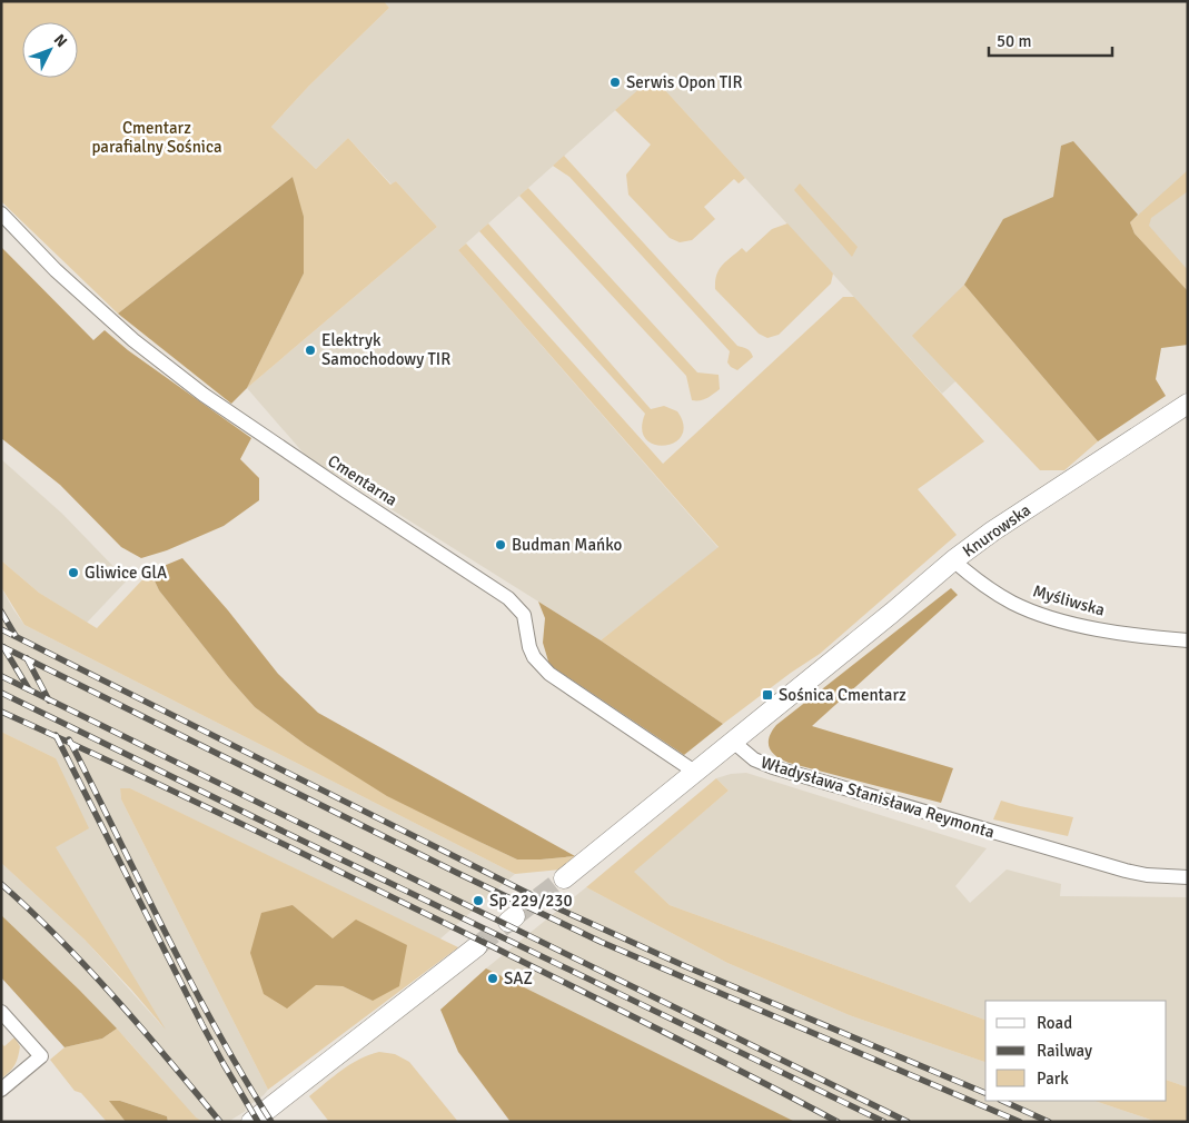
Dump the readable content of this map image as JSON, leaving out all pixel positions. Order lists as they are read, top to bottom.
{
  "streets": {
    "street": [
      "Cmentarna",
      "Knurowska",
      "Myśliwska",
      "Władysława Stanisława Reymonta"
    ]
  },
  "crossings": [
    ["Knurowska", "Myśliwska"],
    ["Knurowska", "Władysława Stanisława Reymonta"]
  ],
  "parks": ["Cmentarz parafialny Sośnica"],
  "places": {
    "other": [
      "Serwis Opon TIR",
      "Elektryk Samochodowy TIR",
      "Budman Mańko",
      "Gliwice GlA",
      "Sp 229/230",
      "SAZ"
    ],
    "transit": ["Sośnica Cmentarz"]
  },
  "legend": ["Road", "Railway", "Park"],
  "scale_bar": "50 m",
  "north": "top right"
}
